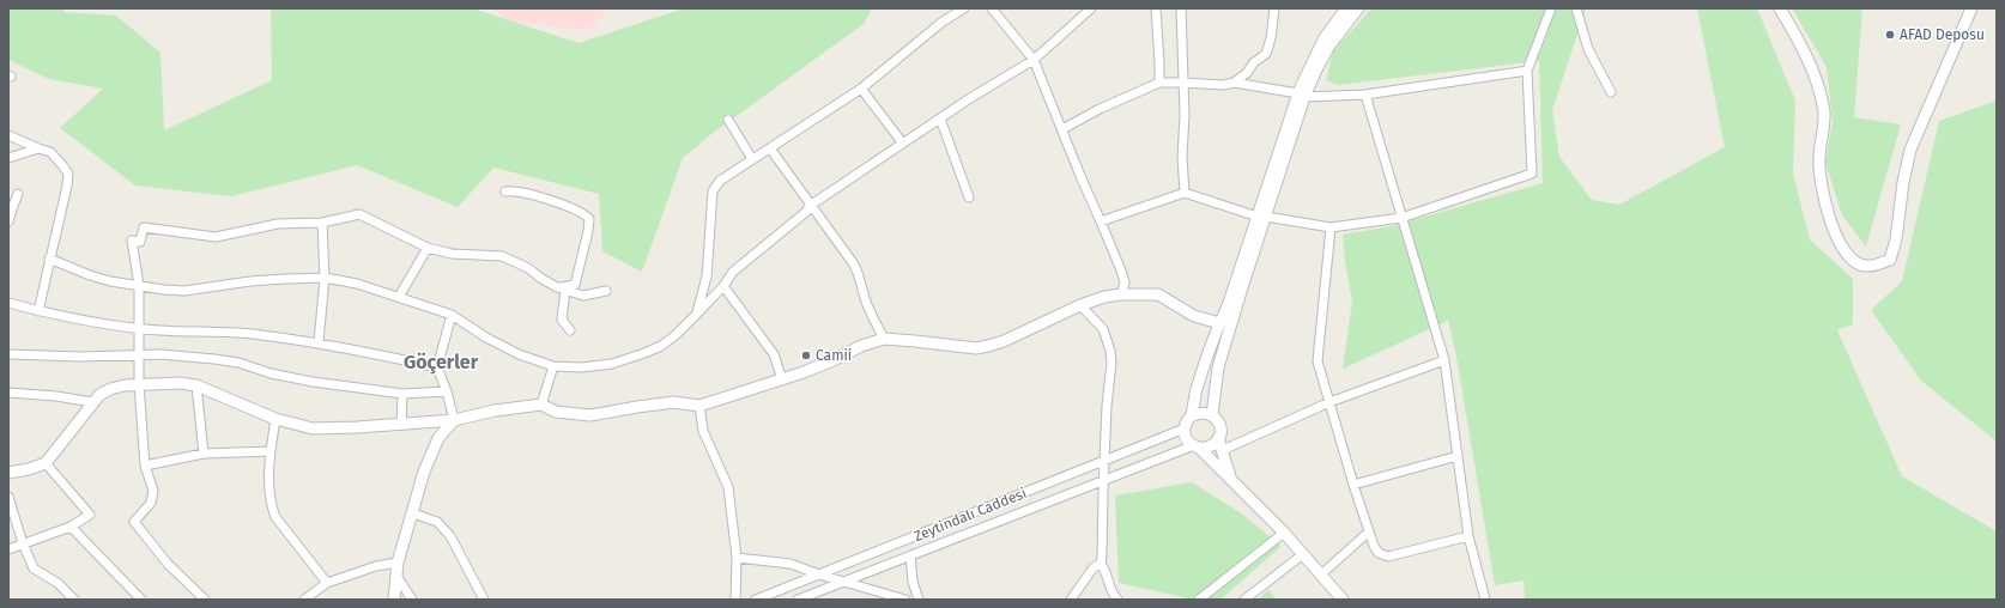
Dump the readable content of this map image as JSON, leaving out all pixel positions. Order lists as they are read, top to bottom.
{
  "streets": {
    "street": ["Zeytindalı Caddesi"]
  },
  "districts": ["Göçerler"],
  "places": ["AFAD Deposu", "Camii"]
}
